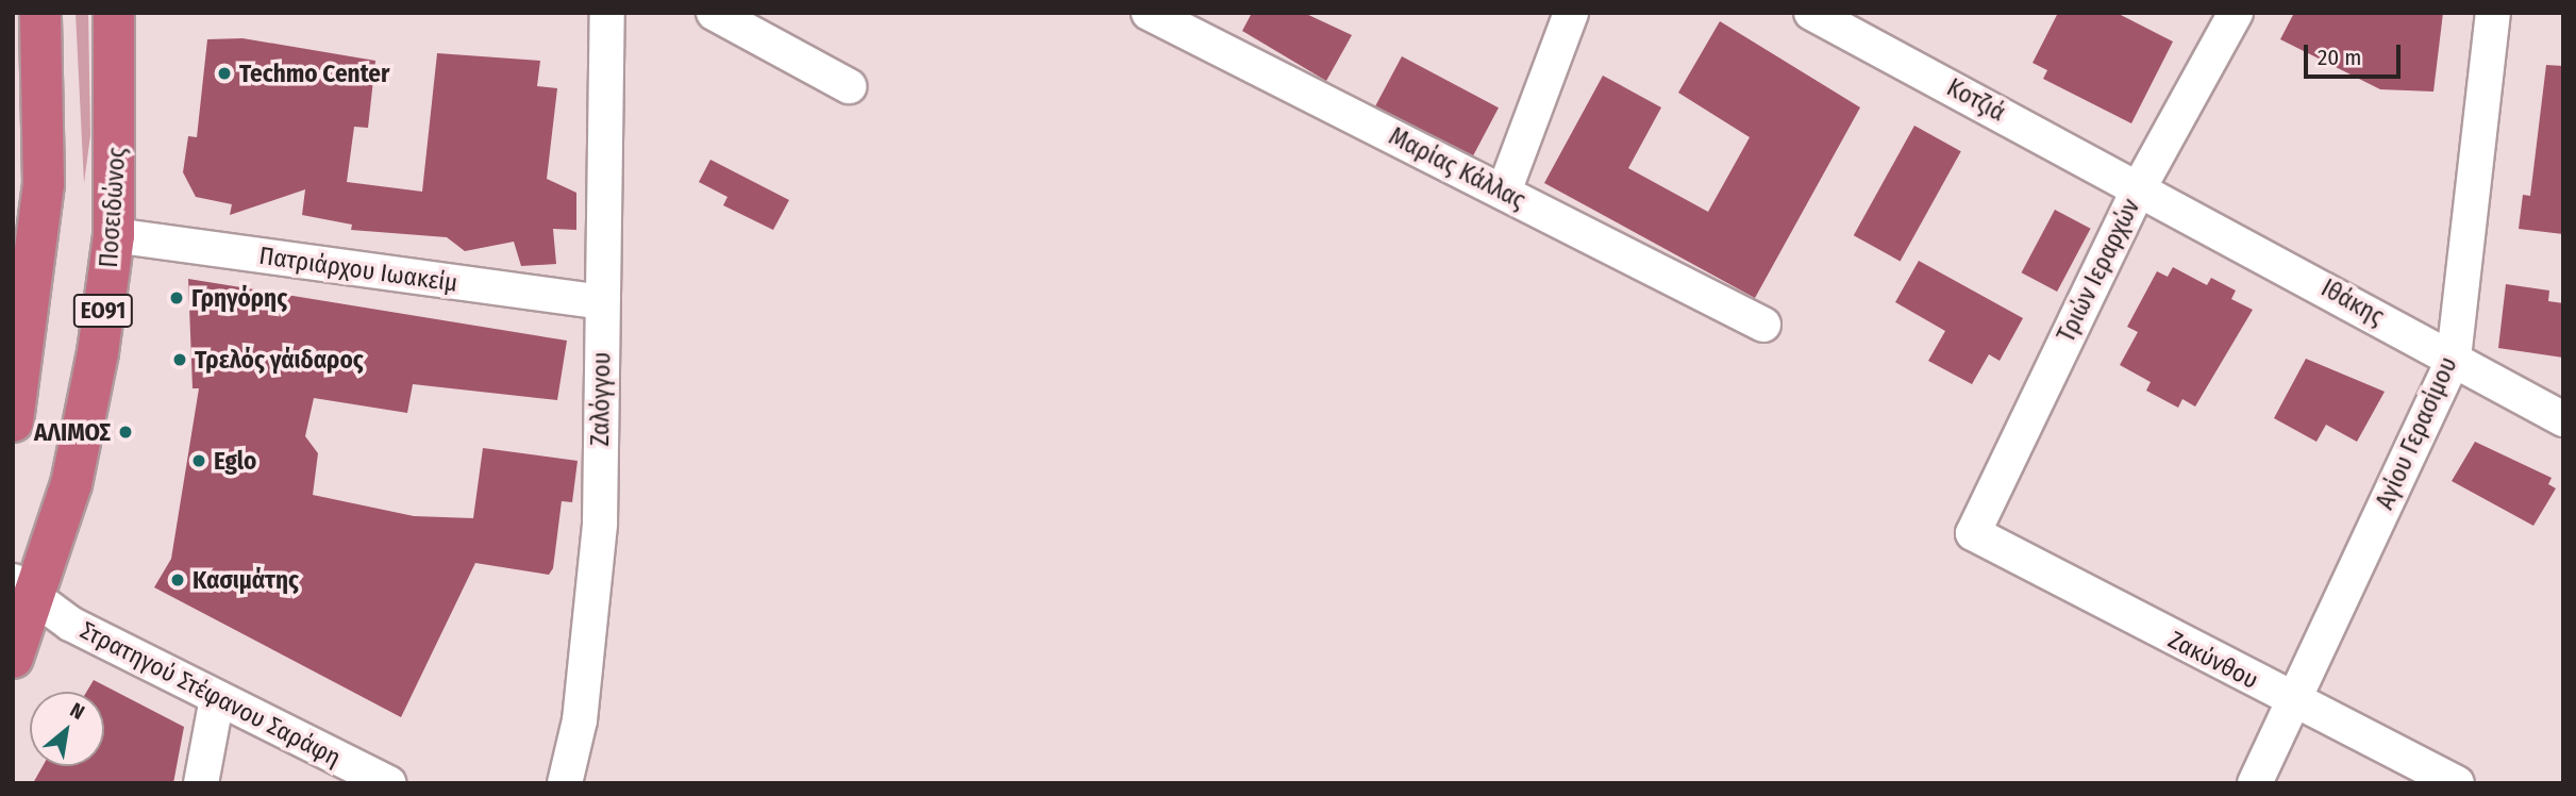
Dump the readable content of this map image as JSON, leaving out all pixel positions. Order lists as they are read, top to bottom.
{
  "streets": {
    "highway": ["Ποσειδώνος", "ΕΟ91"],
    "street": [
      "Κοτζιά",
      "Μαρίας Κάλλας",
      "Πατριάρχου Ιωακείμ",
      "Τριών Ιεραρχών",
      "Ιθάκης",
      "Ζαλόγγου",
      "Αγίου Γερασίμου",
      "Ζακύνθου",
      "Στρατηγού Στέφανου Σαράφη"
    ]
  },
  "crossings": [
    ["Κοτζιά", "Τριών Ιεραρχών"],
    ["Κοτζιά", "Ιθάκης"],
    ["Ποσειδώνος", "Πατριάρχου Ιωακείμ"],
    ["Ποσειδώνος", "Στρατηγού Στέφανου Σαράφη"],
    ["Πατριάρχου Ιωακείμ", "Ζαλόγγου"],
    ["Τριών Ιεραρχών", "Ιθάκης"],
    ["Τριών Ιεραρχών", "Ζακύνθου"],
    ["Ιθάκης", "Αγίου Γερασίμου"],
    ["Αγίου Γερασίμου", "Ζακύνθου"]
  ],
  "places": [
    "Techmo Center",
    "Γρηγόρης",
    "Τρελός γάιδαρος",
    "ΑΛΙΜΟΣ",
    "Eglo",
    "Κασιμάτης"
  ],
  "scale_bar": "20 m",
  "north": "top right"
}
